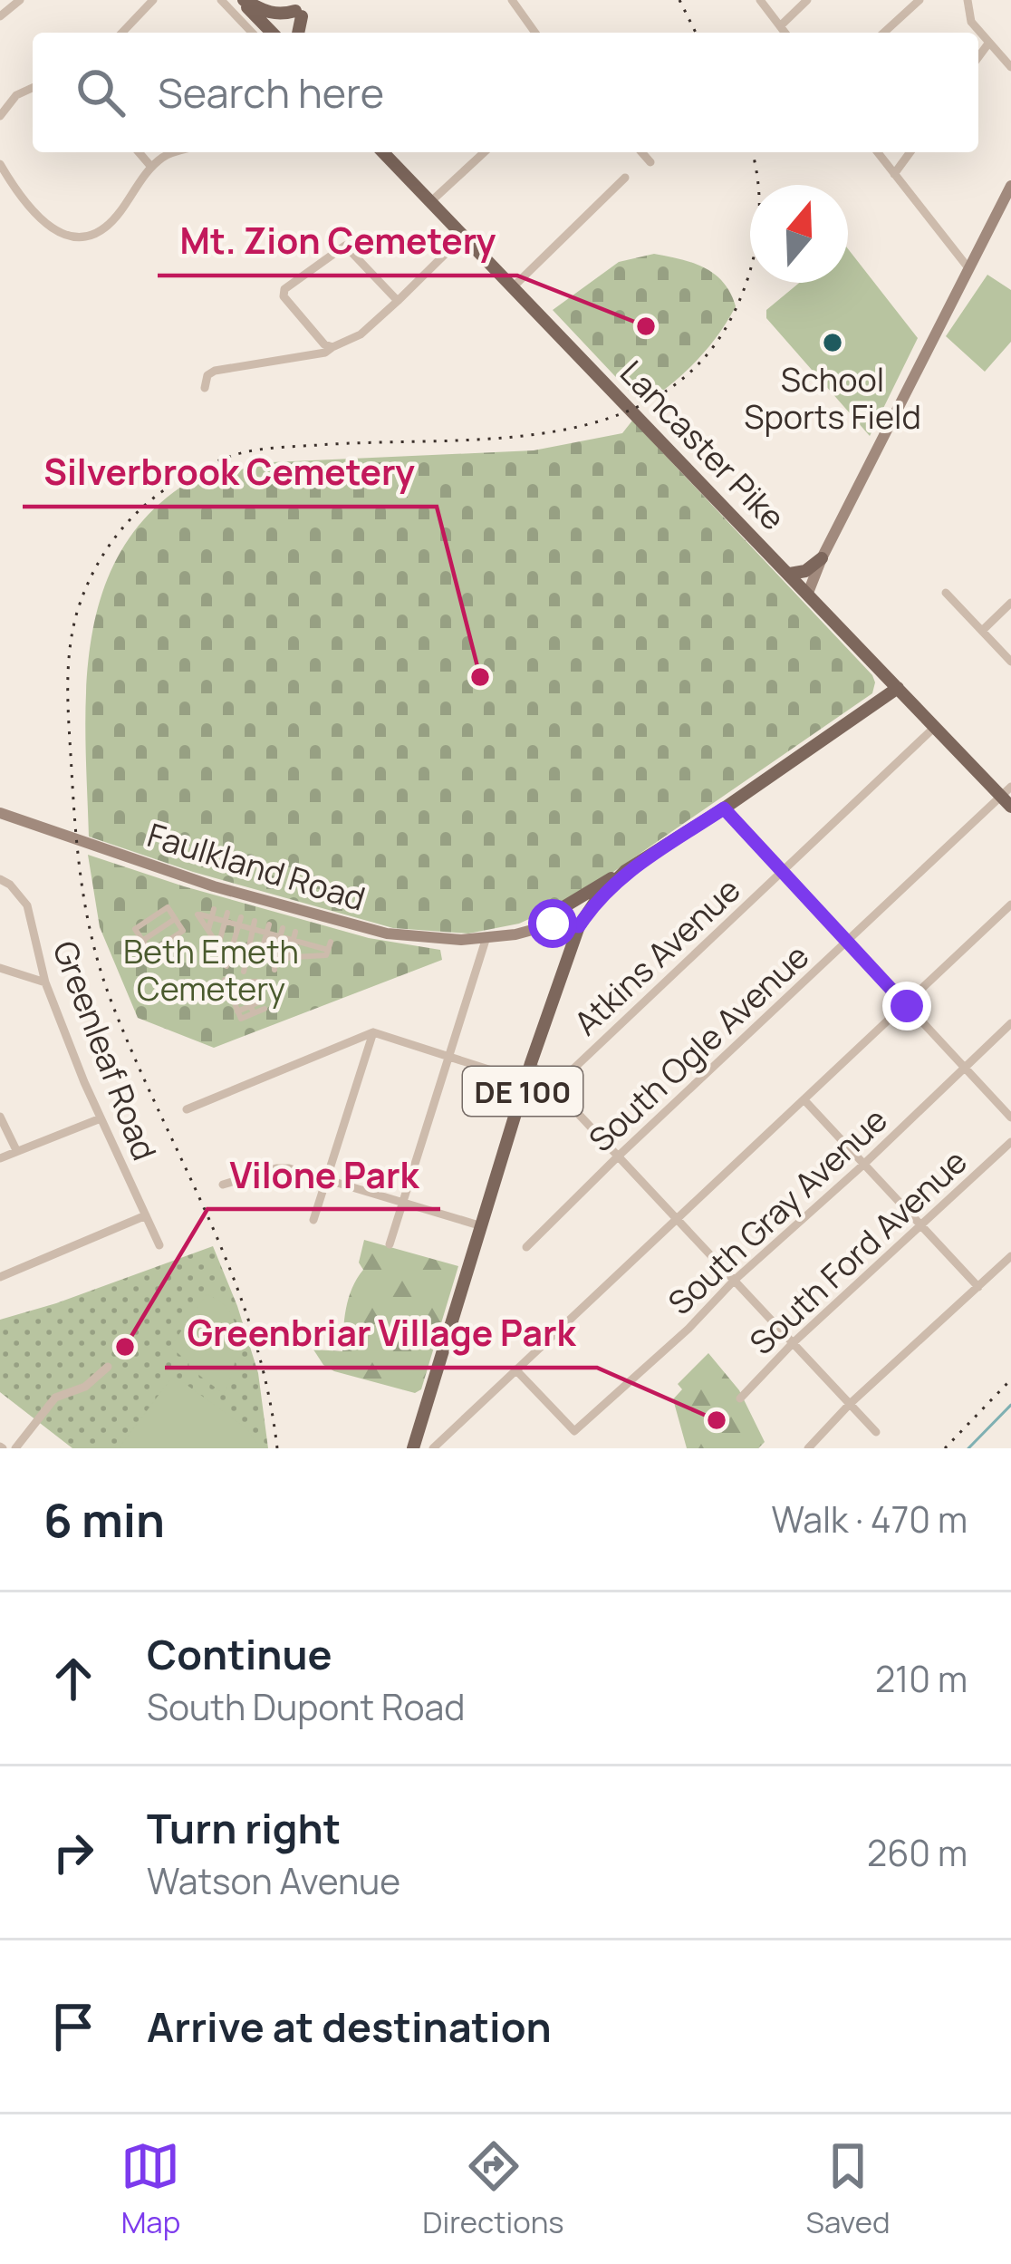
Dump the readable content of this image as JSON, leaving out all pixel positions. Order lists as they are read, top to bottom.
{
  "streets": {
    "main road": ["Lancaster Pike", "Faulkland Road", "DE 100"],
    "street": [
      "Atkins Avenue",
      "South Ogle Avenue",
      "Greenleaf Road",
      "South Gray Avenue",
      "South Ford Avenue"
    ]
  },
  "crossings": [
    ["Lancaster Pike", "Atkins Avenue"],
    ["Lancaster Pike", "South Ogle Avenue"],
    ["Lancaster Pike", "DE 100"],
    ["Faulkland Road", "DE 100"]
  ],
  "parks": ["Beth Emeth Cemetery"],
  "places": [
    "Mt. Zion Cemetery",
    "School Sports Field",
    "Silverbrook Cemetery",
    "Vilone Park",
    "Greenbriar Village Park"
  ],
  "north": "top",
  "page": {
    "search": "Search here",
    "heading": ["6 min", "Walk · 470 m"],
    "list": [
      ["Continue", "South Dupont Road", "210 m"],
      ["Turn right", "Watson Avenue", "260 m"],
      "Arrive at destination"
    ],
    "nav": ["Map", "Directions", "Saved"]
  }
}
